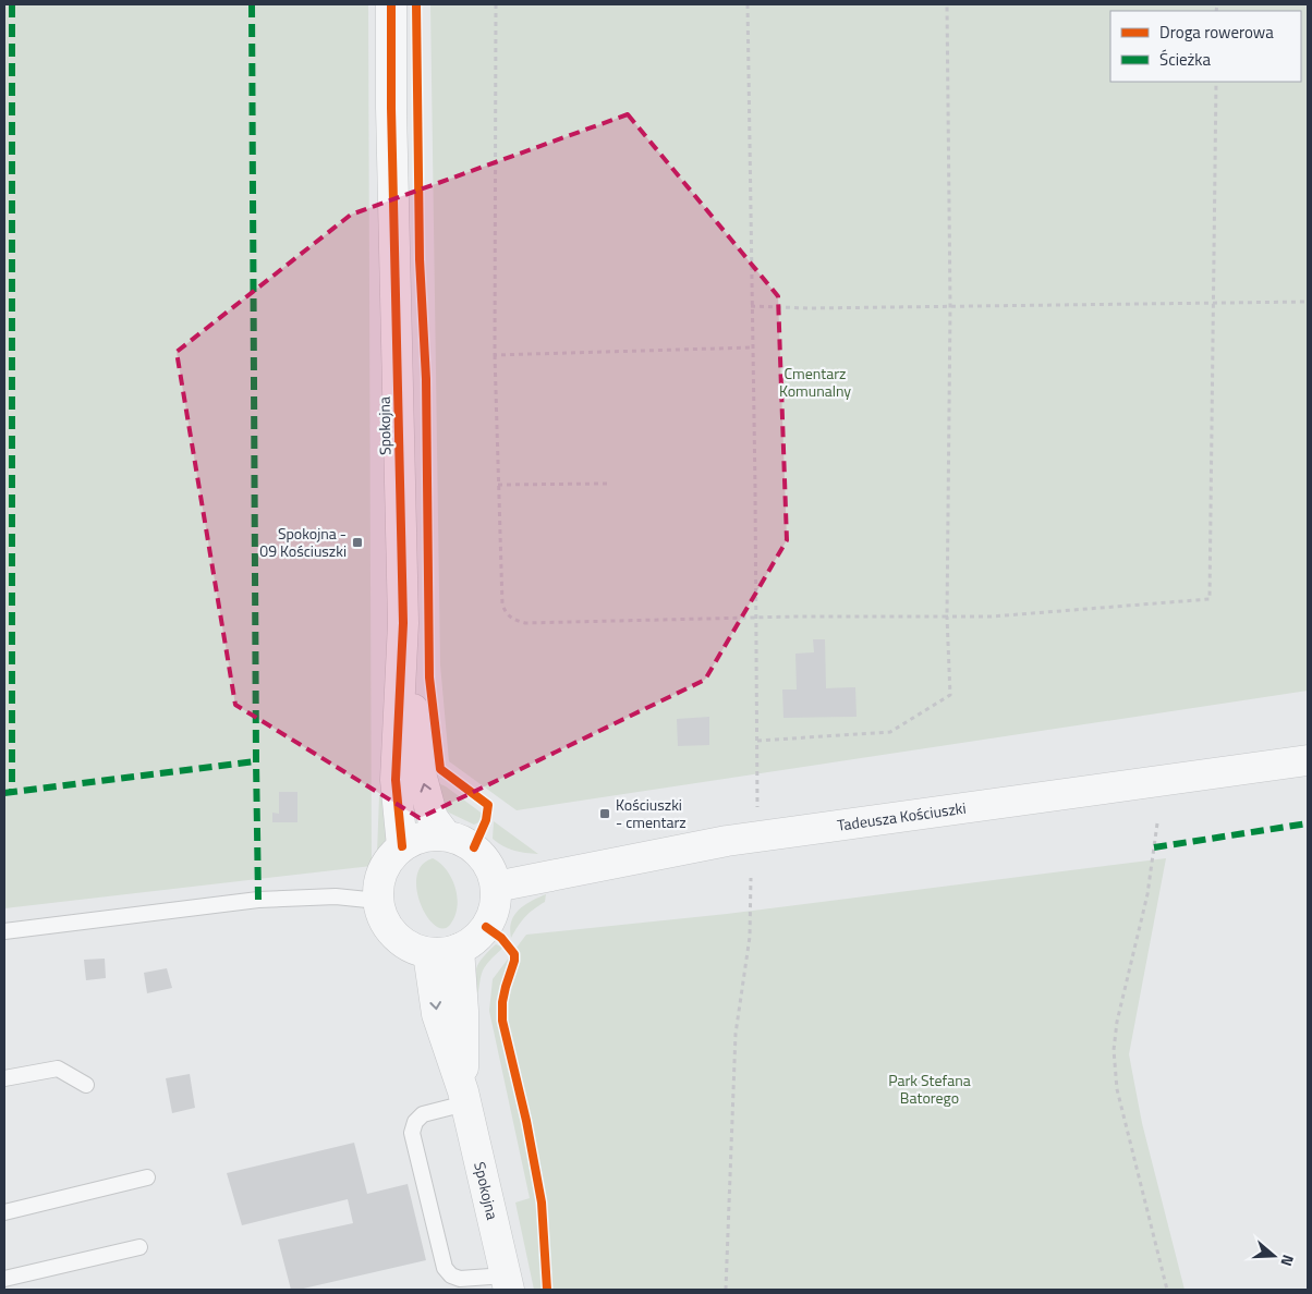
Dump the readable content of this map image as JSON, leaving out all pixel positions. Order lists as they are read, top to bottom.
{
  "streets": {
    "street": ["Spokojna", "Tadeusza Kościuszki"]
  },
  "crossings": [
    ["Spokojna", "Tadeusza Kościuszki"]
  ],
  "parks": ["Cmentarz Komunalny", "Park Stefana Batorego"],
  "places": {
    "transit": ["Spokojna - 09 Kościuszki", "Kościuszki - cmentarz"]
  },
  "legend": ["Droga rowerowa", "Ścieżka"],
  "north": "right"
}
